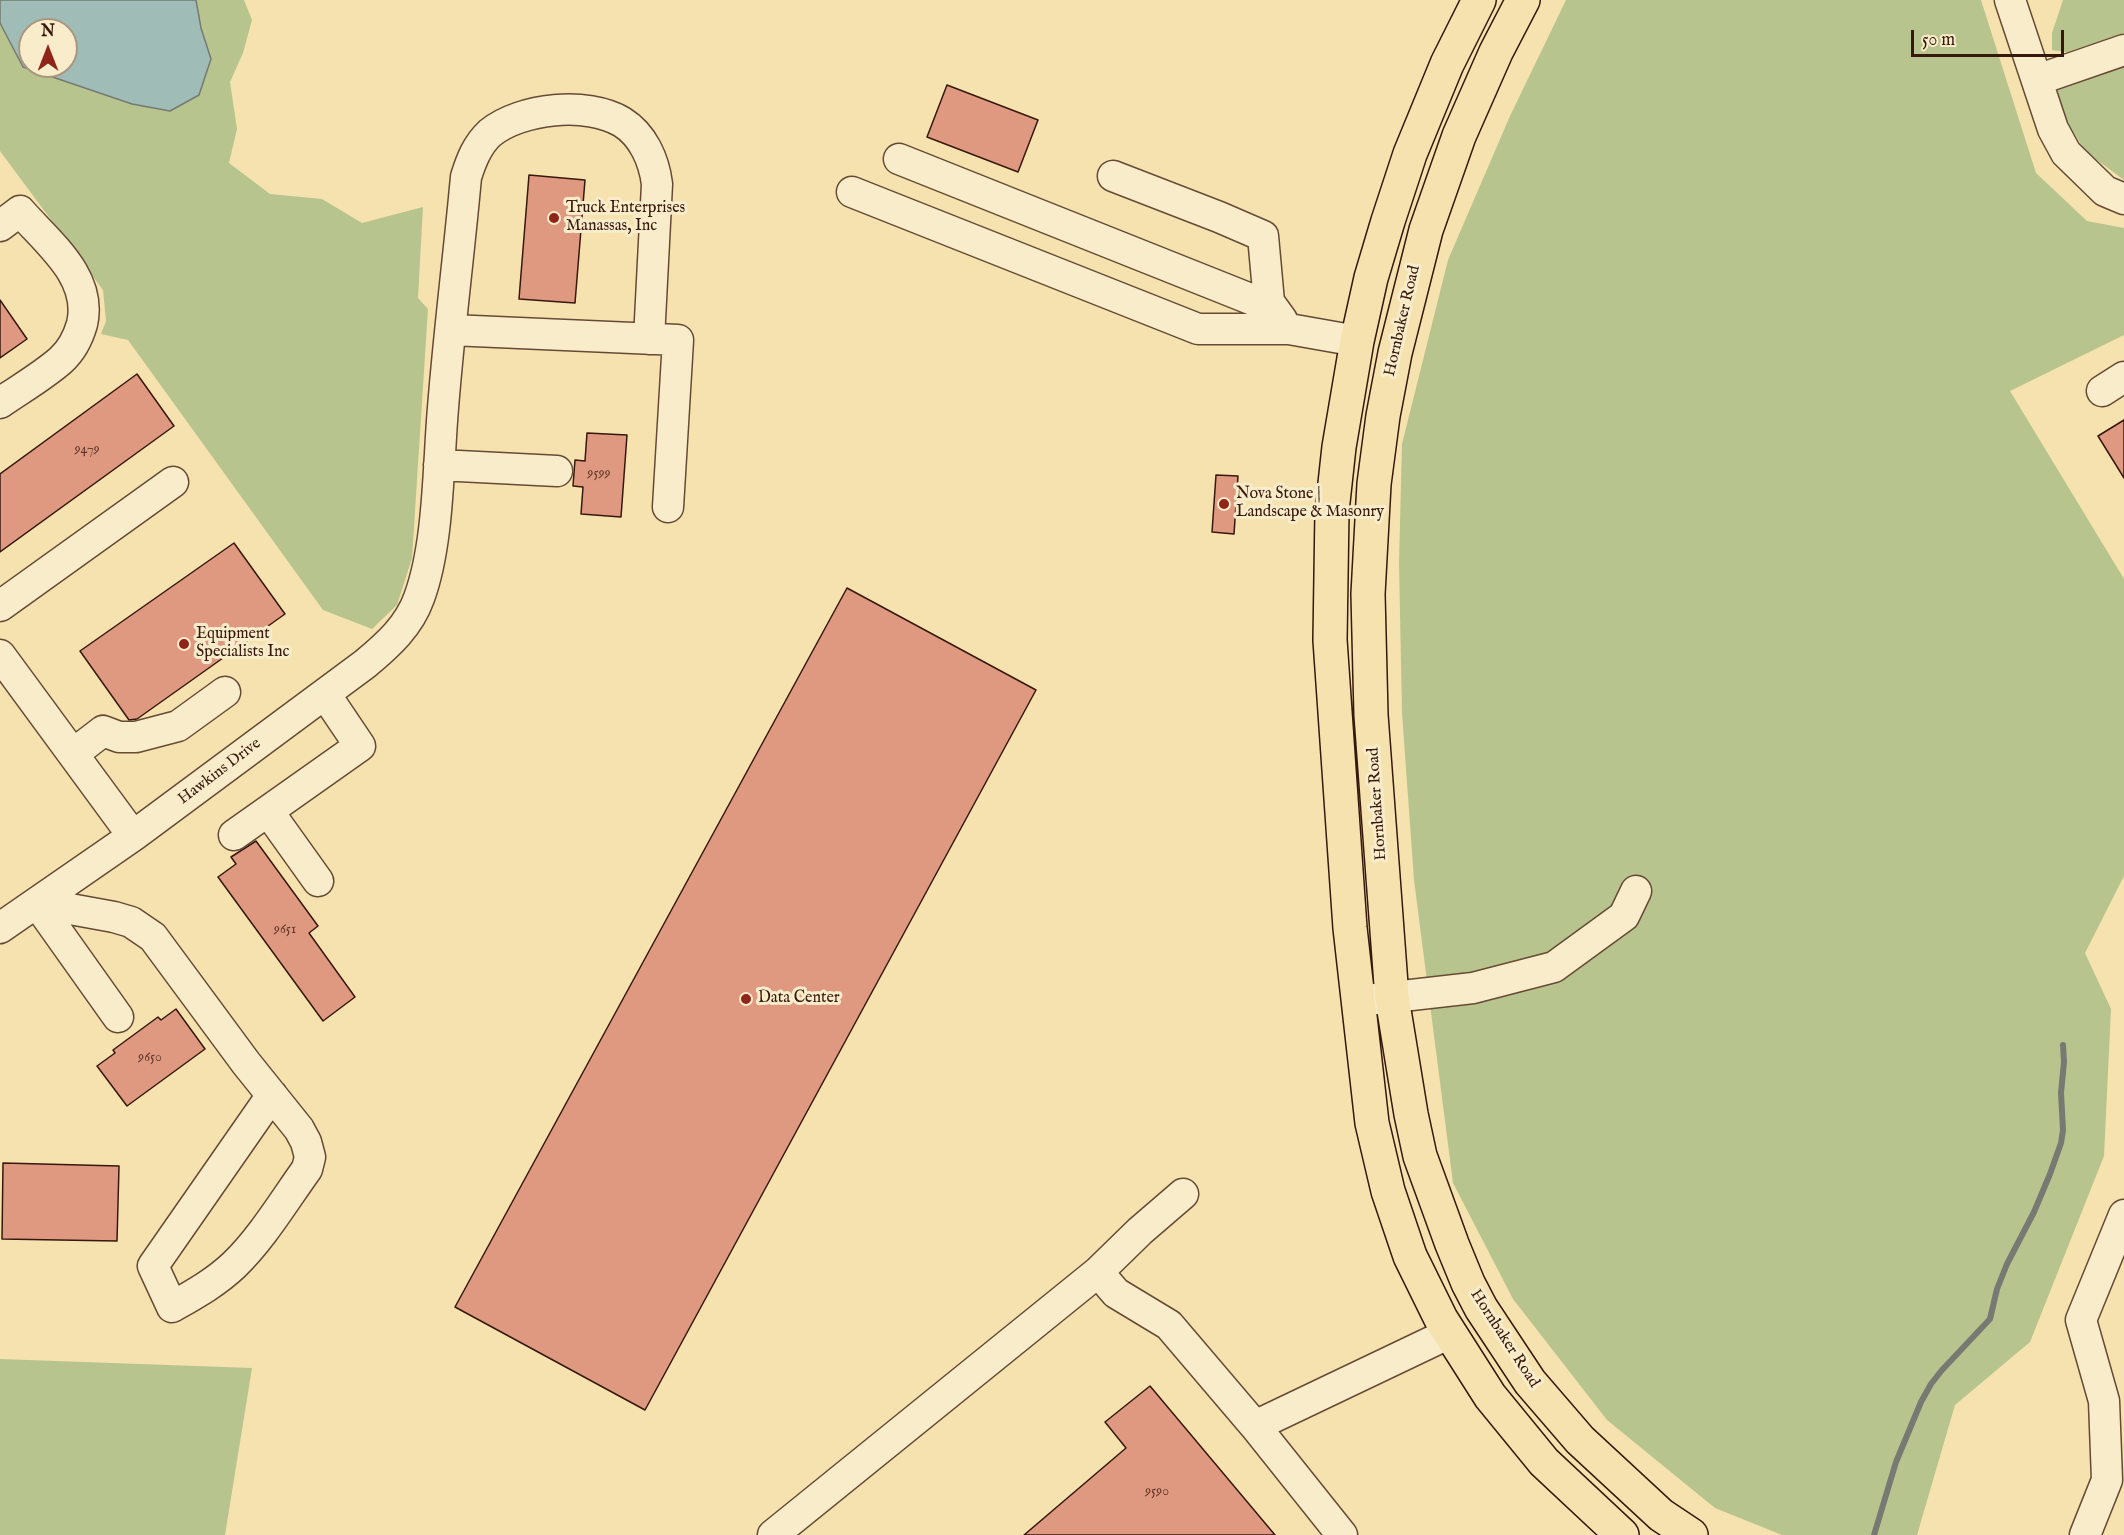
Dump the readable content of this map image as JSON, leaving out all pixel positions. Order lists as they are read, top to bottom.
{
  "streets": {
    "main road": ["Hornbaker Road"],
    "street": ["Hawkins Drive"]
  },
  "places": [
    "Truck Enterprises Manassas, Inc",
    "Nova Stone | Landscape & Masonry",
    "Equipment Specialists Inc",
    "Data Center"
  ],
  "house_numbers": [
    "9479",
    "9599",
    "9651",
    "9650",
    "9590"
  ],
  "scale_bar": "50 m",
  "north": "top"
}
